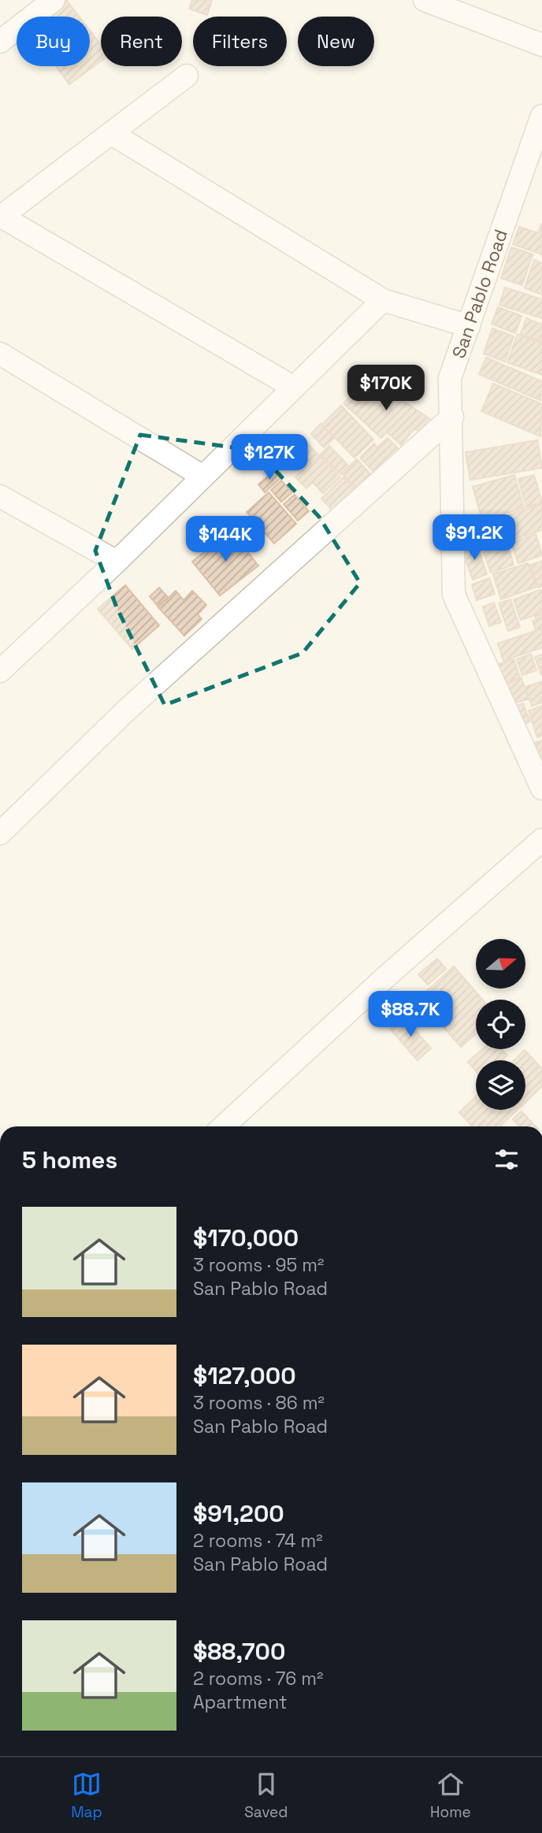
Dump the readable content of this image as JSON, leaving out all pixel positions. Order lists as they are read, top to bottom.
{
  "streets": {
    "street": ["San Pablo Road"]
  },
  "north": "right",
  "page": {
    "chip": [
      "Buy",
      "Rent",
      "Filters",
      "New"
    ],
    "price": [
      "$170K",
      "$127K",
      "$91.2K",
      "$144K",
      "$88.7K"
    ],
    "heading": "5 homes",
    "list": [
      {
        "name": "$170,000",
        "note": "3 rooms · 95 m² · San Pablo Road"
      },
      {
        "name": "$127,000",
        "note": "3 rooms · 86 m² · San Pablo Road"
      },
      {
        "name": "$91,200",
        "note": "2 rooms · 74 m² · San Pablo Road"
      },
      {
        "name": "$88,700",
        "note": "2 rooms · 76 m² · Apartment"
      }
    ],
    "tabs": ["Map", "Saved", "Home"]
  }
}
